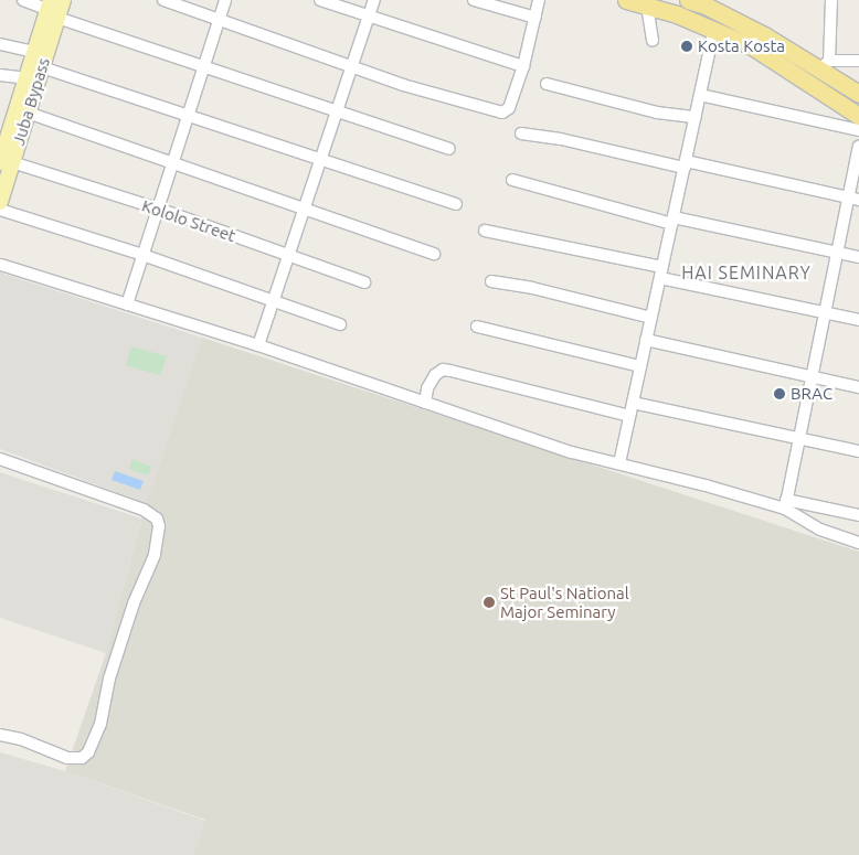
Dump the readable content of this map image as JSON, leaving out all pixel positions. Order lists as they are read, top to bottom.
{
  "streets": {
    "main road": ["Juba Bypass"],
    "street": ["Kololo Street"]
  },
  "crossings": [
    ["Juba Bypass", "Kololo Street"]
  ],
  "districts": ["HAI SEMINARY"],
  "places": ["Kosta Kosta", "BRAC", "St Paul's National Major Seminary"]
}
